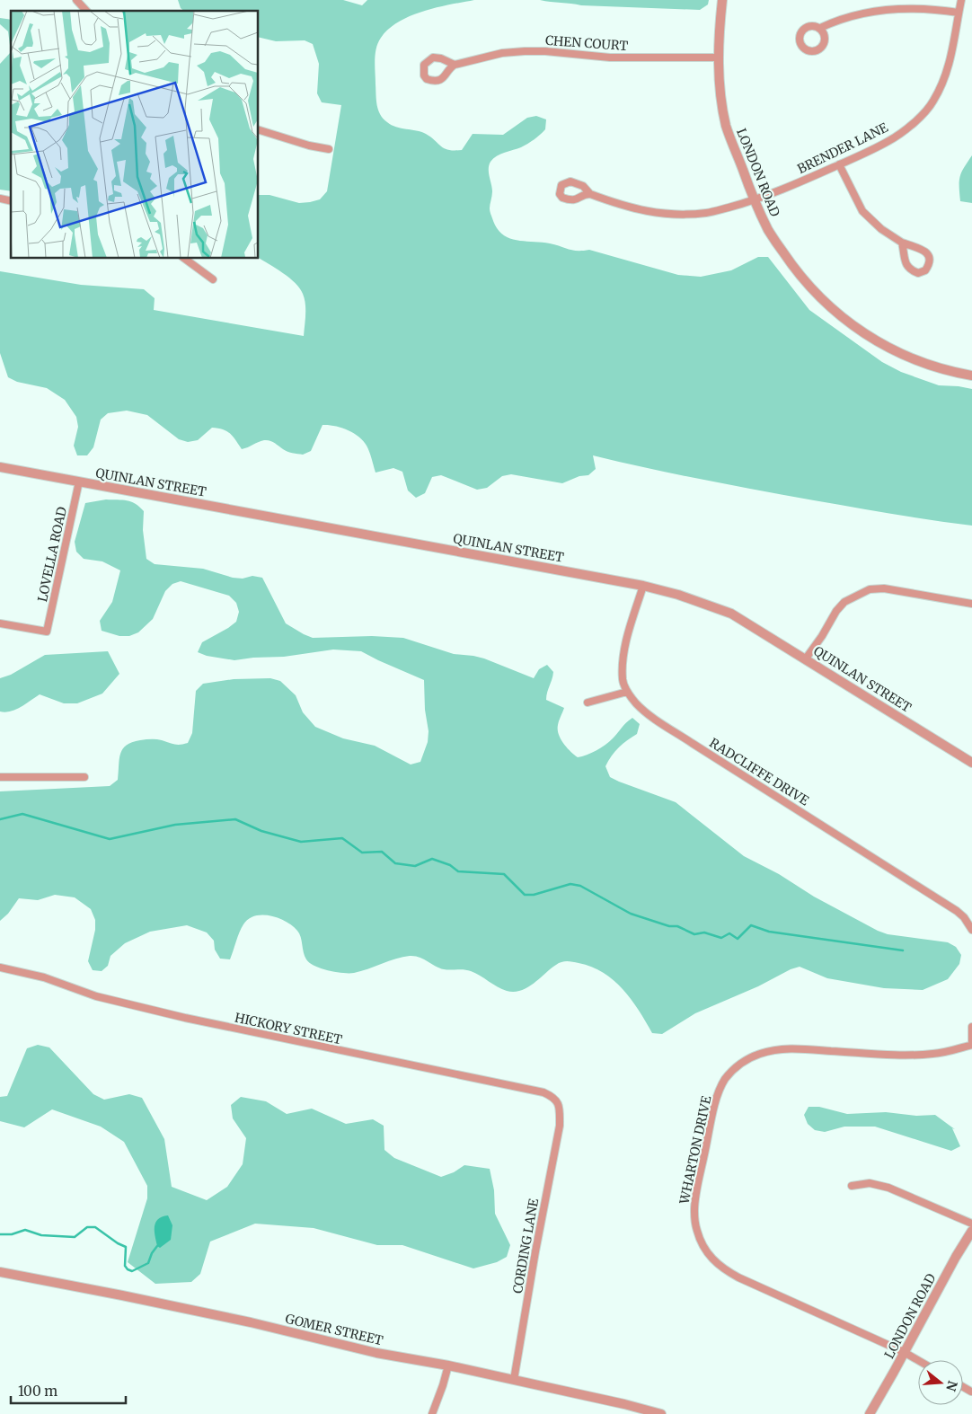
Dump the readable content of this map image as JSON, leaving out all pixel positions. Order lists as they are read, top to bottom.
{
  "streets": {
    "street": [
      "CHEN COURT",
      "BRENDER LANE",
      "LONDON ROAD",
      "QUINLAN STREET",
      "LOVELLA ROAD",
      "RADCLIFFE DRIVE",
      "HICKORY STREET",
      "WHARTON DRIVE",
      "CORDING LANE",
      "GOMER STREET"
    ]
  },
  "crossings": [
    ["CHEN COURT", "LONDON ROAD"],
    ["BRENDER LANE", "LONDON ROAD"],
    ["LONDON ROAD", "WHARTON DRIVE"],
    ["QUINLAN STREET", "LOVELLA ROAD"],
    ["HICKORY STREET", "CORDING LANE"],
    ["CORDING LANE", "GOMER STREET"]
  ],
  "scale_bar": "100 m",
  "north": "right"
}
